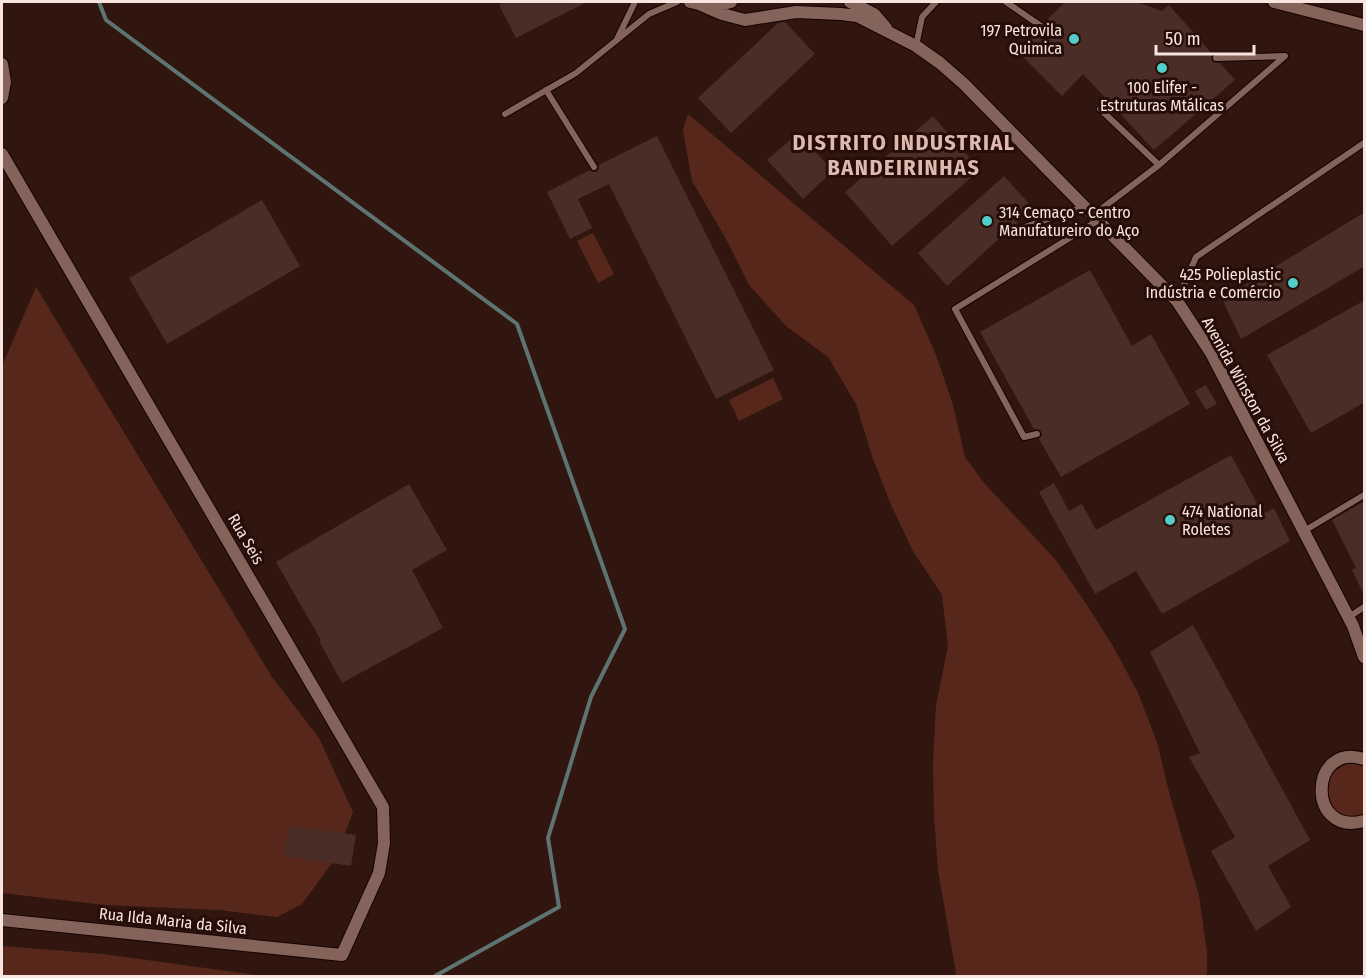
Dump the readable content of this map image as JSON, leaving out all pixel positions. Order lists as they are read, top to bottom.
{
  "streets": {
    "street": ["Avenida Winston da Silva", "Rua Seis", "Rua Ilda Maria da Silva"]
  },
  "crossings": [
    ["Rua Seis", "Rua Ilda Maria da Silva"]
  ],
  "districts": ["DISTRITO INDUSTRIAL BANDEIRINHAS"],
  "places": [
    "197 Petrovila Quimica",
    "100 Elifer - Estruturas Mtálicas",
    "314 Cemaço - Centro Manufatureiro do Aço",
    "425 Polieplastic Indústria e Comércio",
    "474 National Roletes"
  ],
  "scale_bar": "50 m"
}
